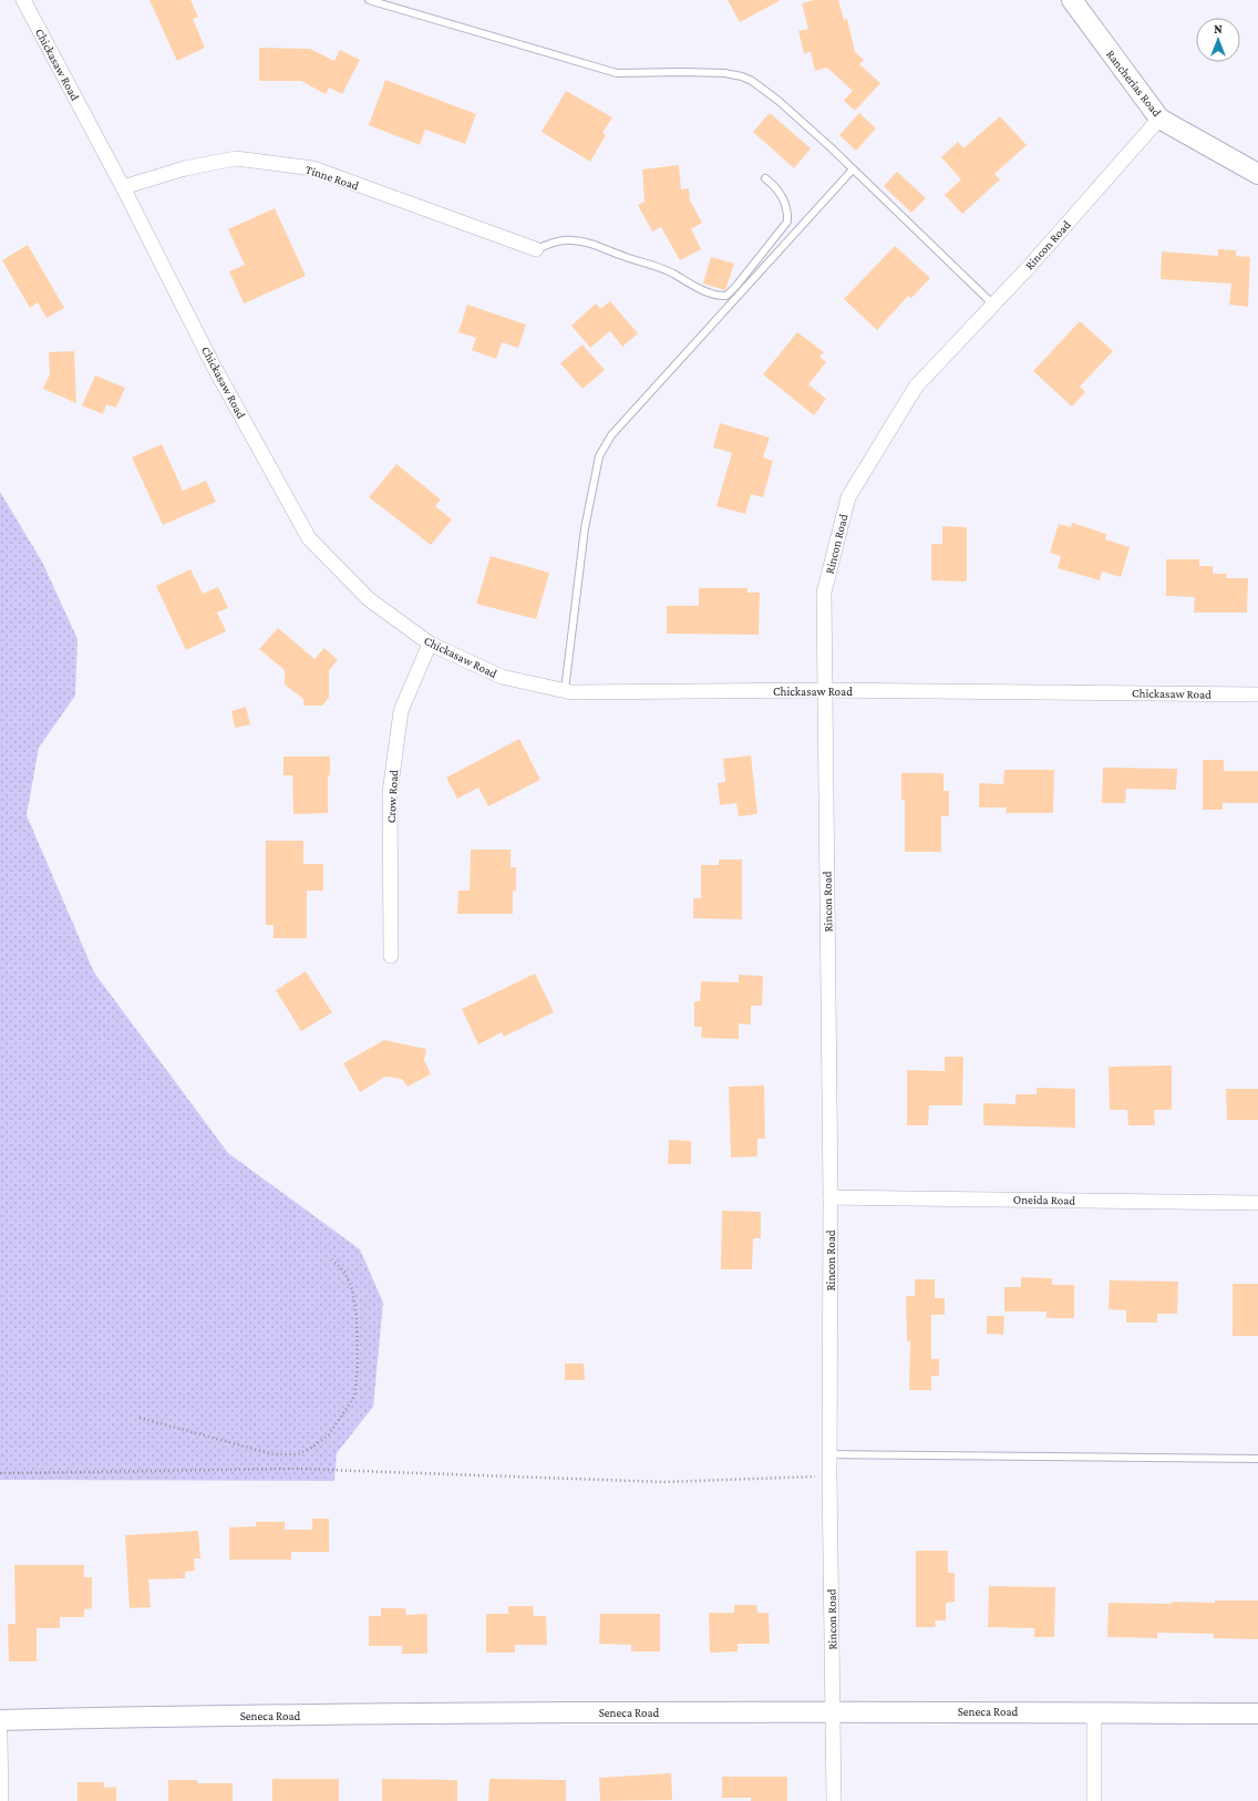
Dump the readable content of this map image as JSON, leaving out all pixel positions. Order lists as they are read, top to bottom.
{
  "streets": {
    "street": [
      "Chickasaw Road",
      "Rancherias Road",
      "Tinne Road",
      "Rincon Road",
      "Crow Road",
      "Oneida Road",
      "Seneca Road"
    ]
  },
  "crossings": [
    ["Chickasaw Road", "Tinne Road"],
    ["Chickasaw Road", "Rincon Road"],
    ["Chickasaw Road", "Crow Road"],
    ["Rancherias Road", "Rincon Road"],
    ["Rincon Road", "Oneida Road"],
    ["Rincon Road", "Seneca Road"]
  ],
  "north": "top"
}
